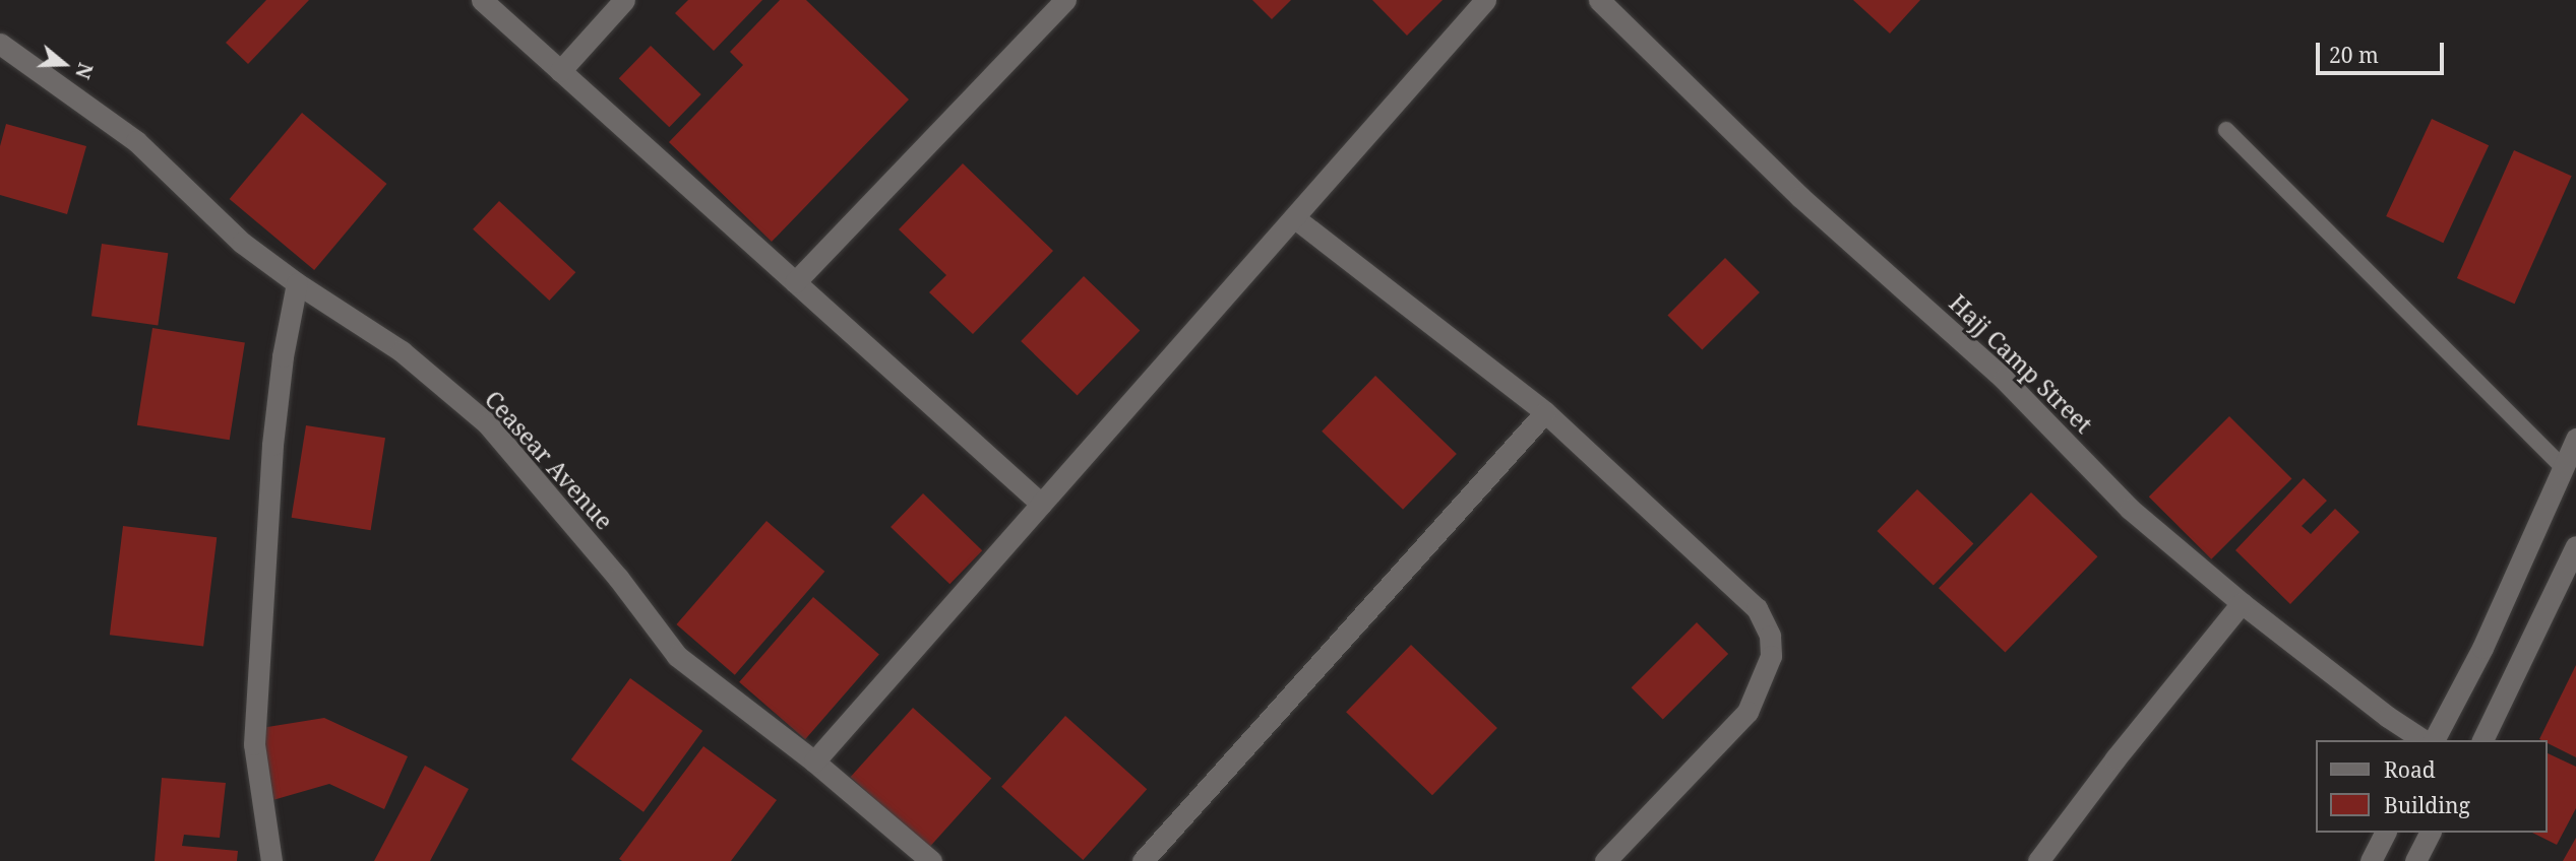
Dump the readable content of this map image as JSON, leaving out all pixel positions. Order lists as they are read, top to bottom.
{
  "streets": {
    "street": ["Hajj Camp Street", "Ceasear Avenue"]
  },
  "legend": ["Road", "Building"],
  "scale_bar": "20 m",
  "north": "right"
}
